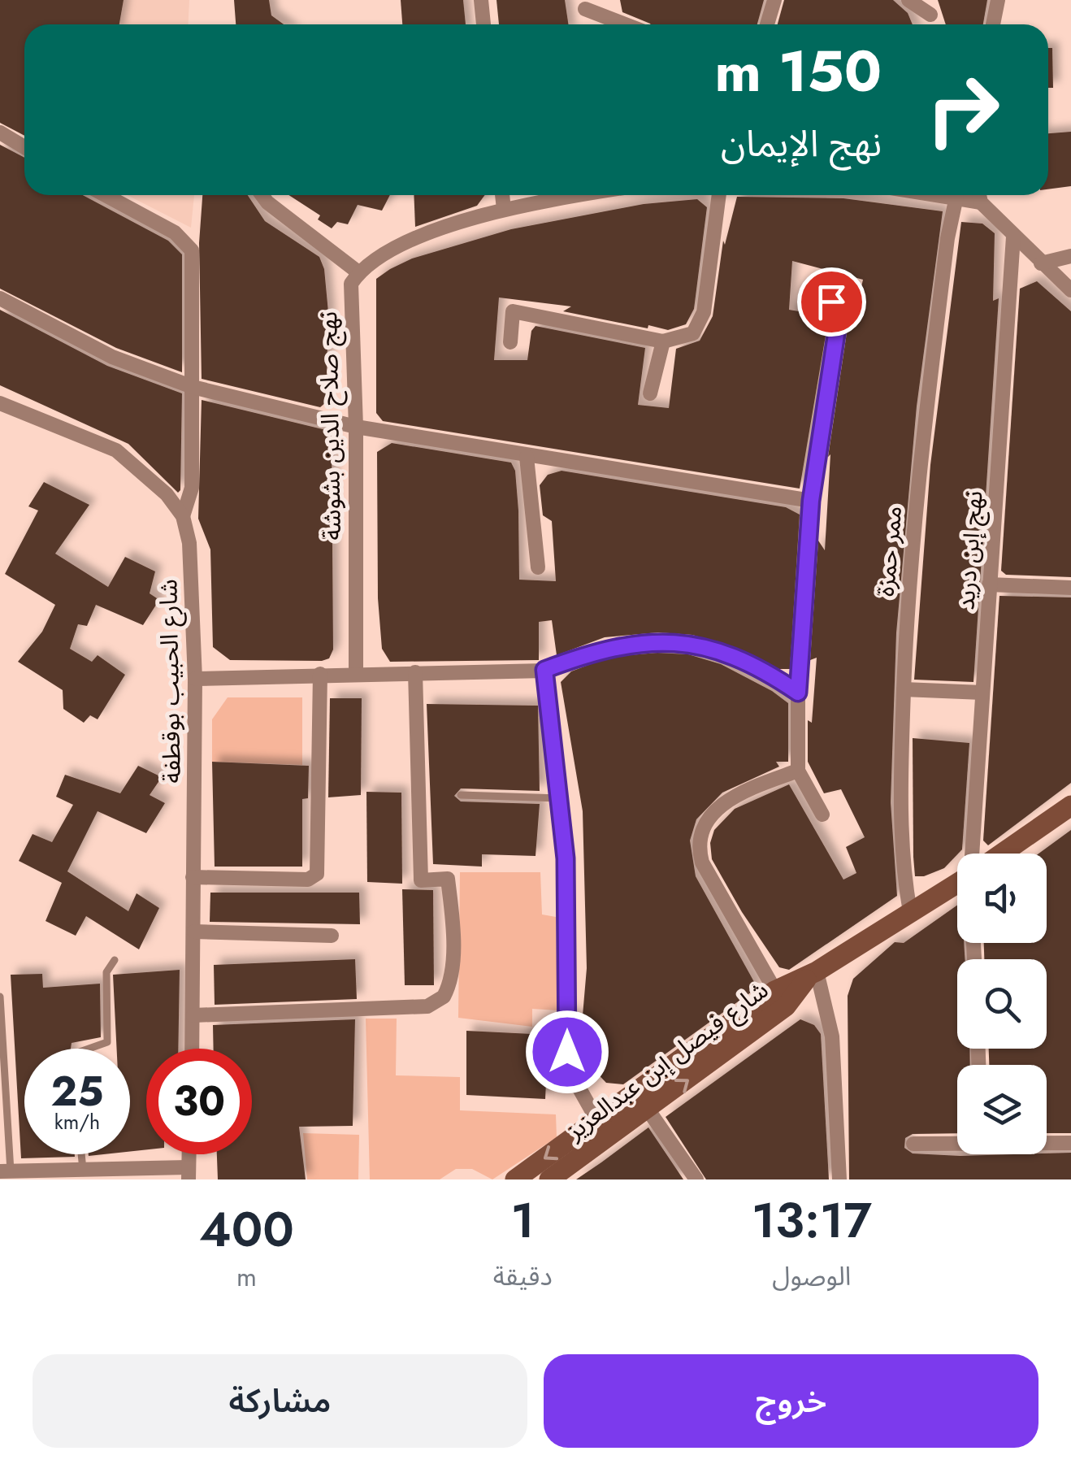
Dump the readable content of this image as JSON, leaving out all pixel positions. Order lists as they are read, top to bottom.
{
  "streets": {
    "main road": ["شارع فيصل إبن عبدالعزيز"],
    "street": [
      "نهج صلاح الدين بشوشة",
      "نهج إبن دريد",
      "ممر حمزة",
      "شارع الحبيب بوقطفة"
    ]
  },
  "crossings": [
    ["ممر حمزة", "شارع فيصل إبن عبدالعزيز"]
  ],
  "page": {
    "turn": ["150 m", "نهج الإيمان"],
    "speed": "25 km/h",
    "limit": "30",
    "eta": [
      "13:17",
      "الوصول",
      "1",
      "دقيقة",
      "400",
      "m"
    ],
    "buttons": ["خروج", "مشاركة"]
  }
}
